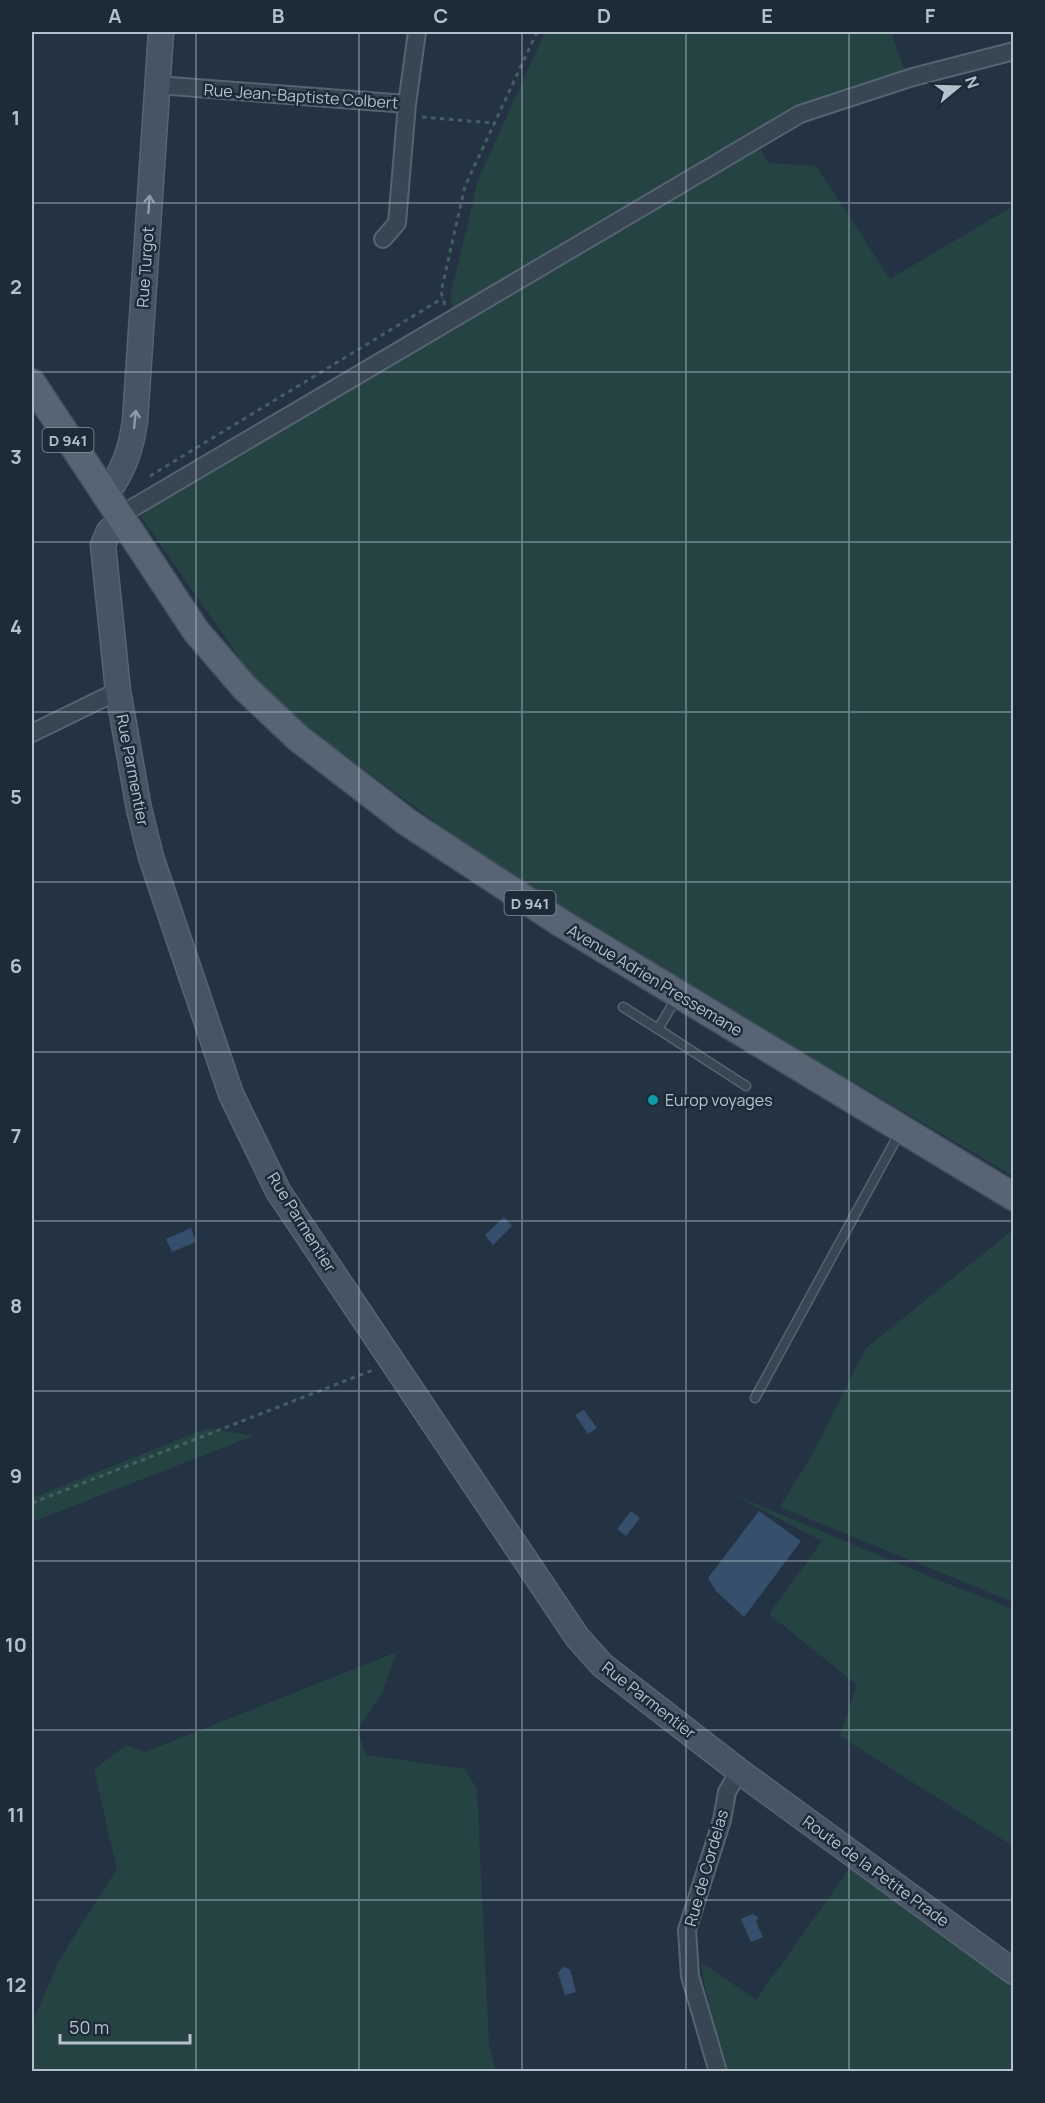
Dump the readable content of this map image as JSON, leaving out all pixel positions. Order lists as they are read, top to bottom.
{
  "streets": {
    "main road": ["D 941", "Avenue Adrien Pressemane"],
    "street": [
      "Rue Jean-Baptiste Colbert",
      "Rue Turgot",
      "Rue Parmentier",
      "Rue de Cordelas",
      "Route de la Petite Prade"
    ]
  },
  "crossings": [
    ["Rue Jean-Baptiste Colbert", "Rue Turgot"],
    ["Rue Turgot", "D 941"],
    ["Rue Turgot", "Rue Parmentier"],
    ["Rue Turgot", "Avenue Adrien Pressemane"],
    ["D 941", "Rue Parmentier"],
    ["D 941", "Avenue Adrien Pressemane"],
    ["Rue Parmentier", "Avenue Adrien Pressemane"],
    ["Rue Parmentier", "Rue de Cordelas"],
    ["Rue Parmentier", "Route de la Petite Prade"],
    ["Rue de Cordelas", "Route de la Petite Prade"]
  ],
  "one_way": ["Rue Turgot"],
  "places": ["Europ voyages"],
  "scale_bar": "50 m",
  "north": "right",
  "grid": {
    "columns": [
      "A",
      "B",
      "C",
      "D",
      "E",
      "F"
    ],
    "rows": [
      "1",
      "2",
      "3",
      "4",
      "5",
      "6",
      "7",
      "8",
      "9",
      "10",
      "11",
      "12"
    ]
  }
}
